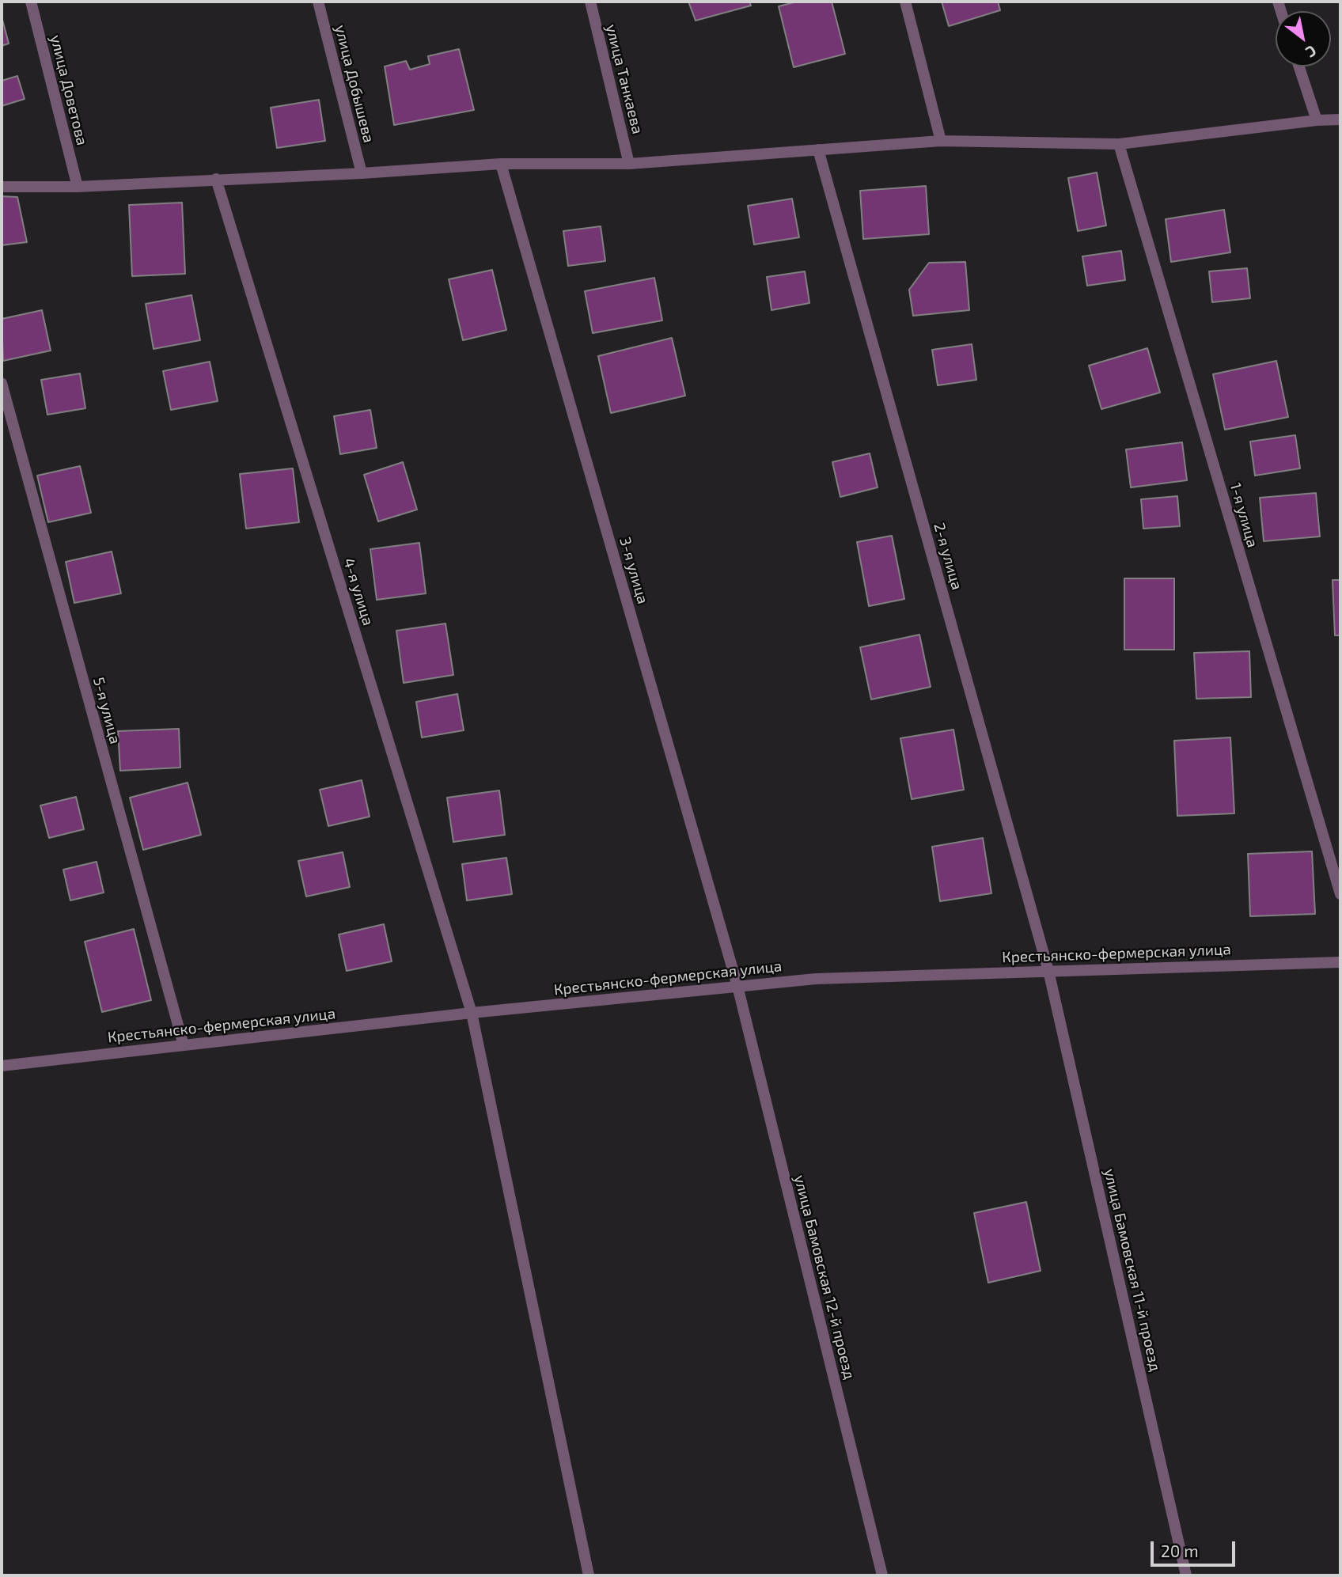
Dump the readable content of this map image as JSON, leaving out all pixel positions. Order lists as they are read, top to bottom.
{
  "streets": {
    "street": [
      "улица Танкаева",
      "улица Добышева",
      "улица Доветова",
      "1-я улица",
      "2-я улица",
      "3-я улица",
      "4-я улица",
      "5-я улица",
      "Крестьянско-фермерская улица",
      "улица Бамовская 11-й проезд",
      "улица Бамовская 12-й проезд"
    ]
  },
  "crossings": [
    ["2-я улица", "Крестьянско-фермерская улица"],
    ["2-я улица", "улица Бамовская 11-й проезд"],
    ["3-я улица", "Крестьянско-фермерская улица"],
    ["3-я улица", "улица Бамовская 12-й проезд"],
    ["4-я улица", "Крестьянско-фермерская улица"],
    ["5-я улица", "Крестьянско-фермерская улица"],
    ["Крестьянско-фермерская улица", "улица Бамовская 11-й проезд"],
    ["Крестьянско-фермерская улица", "улица Бамовская 12-й проезд"]
  ],
  "scale_bar": "20 m",
  "north": "bottom right"
}
